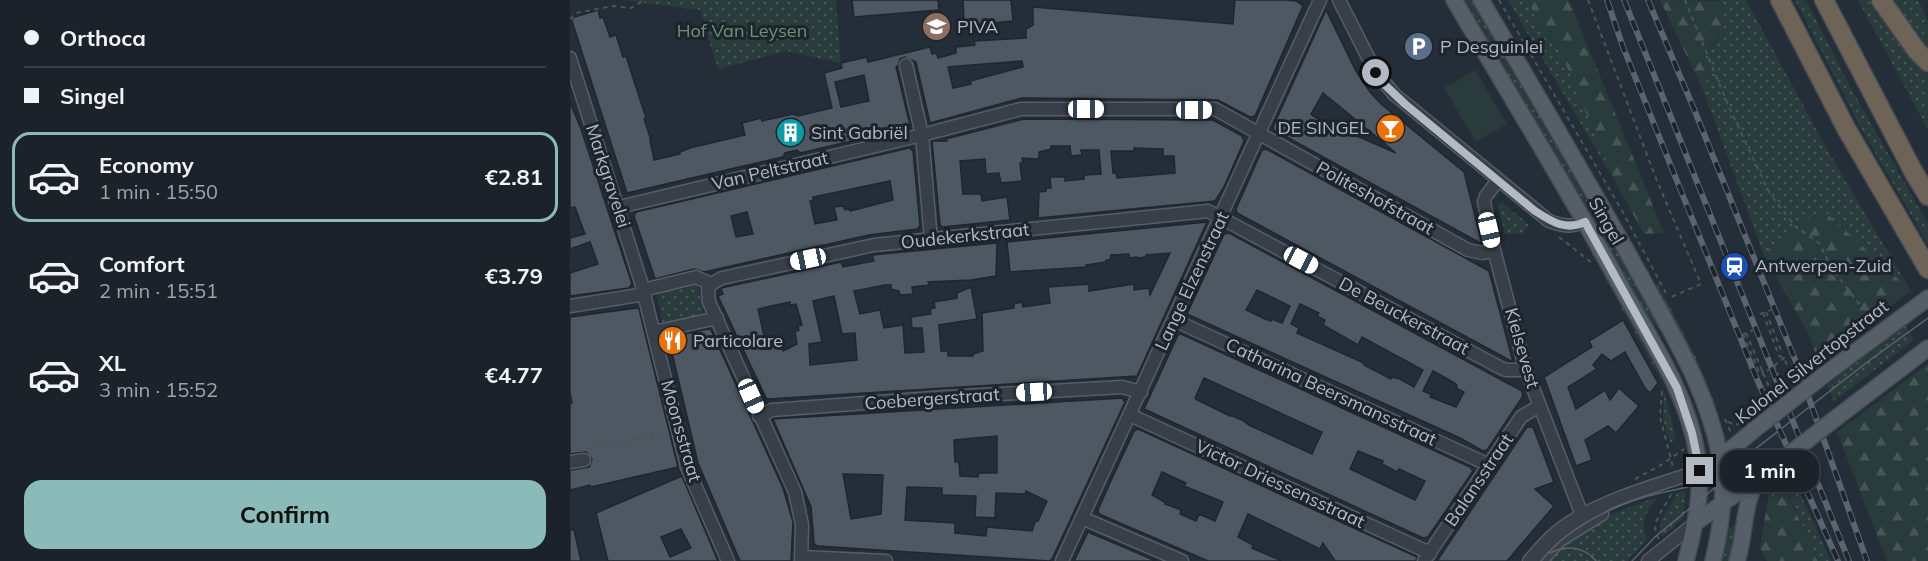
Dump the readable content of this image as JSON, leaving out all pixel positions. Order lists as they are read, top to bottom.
{
  "streets": {
    "main road": ["Singel", "Kolonel Silvertopstraat"],
    "street": [
      "Van Peltstraat",
      "Markgravelei",
      "Politeshofstraat",
      "Oudekerkstraat",
      "Lange Elzenstraat",
      "De Beuckerstraat",
      "Kielsevest",
      "Catharina Beersmansstraat",
      "Coebergerstraat",
      "Moonsstraat",
      "Balansstraat",
      "Victor Driessensstraat"
    ]
  },
  "crossings": [
    ["Van Peltstraat", "Markgravelei"],
    ["Van Peltstraat", "Politeshofstraat"],
    ["Markgravelei", "Moonsstraat"],
    ["Politeshofstraat", "Lange Elzenstraat"],
    ["Politeshofstraat", "Kielsevest"],
    ["Singel", "Kolonel Silvertopstraat"],
    ["Oudekerkstraat", "Lange Elzenstraat"],
    ["Oudekerkstraat", "De Beuckerstraat"],
    ["Lange Elzenstraat", "De Beuckerstraat"],
    ["Lange Elzenstraat", "Catharina Beersmansstraat"],
    ["Lange Elzenstraat", "Coebergerstraat"],
    ["Lange Elzenstraat", "Victor Driessensstraat"],
    ["De Beuckerstraat", "Kielsevest"],
    ["Kielsevest", "Balansstraat"],
    ["Catharina Beersmansstraat", "Balansstraat"],
    ["Balansstraat", "Victor Driessensstraat"]
  ],
  "parks": ["Hof Van Leysen"],
  "places": {
    "school or university": ["PIVA"],
    "parking": ["P Desguinlei"],
    "bar": ["DE SINGEL"],
    "building": ["Sint Gabriël"],
    "station": ["Antwerpen-Zuid"],
    "restaurant": ["Particolare"]
  },
  "page": {
    "banner": ["Orthoca", "Singel"],
    "list": [
      {
        "name": "Economy",
        "note": "1 min · 15:50",
        "value": "€2.81"
      },
      {
        "name": "Comfort",
        "note": "2 min · 15:51",
        "value": "€3.79"
      },
      {
        "name": "XL",
        "note": "3 min · 15:52",
        "value": "€4.77"
      }
    ],
    "bubble": "1 min",
    "buttons": "Confirm"
  }
}
